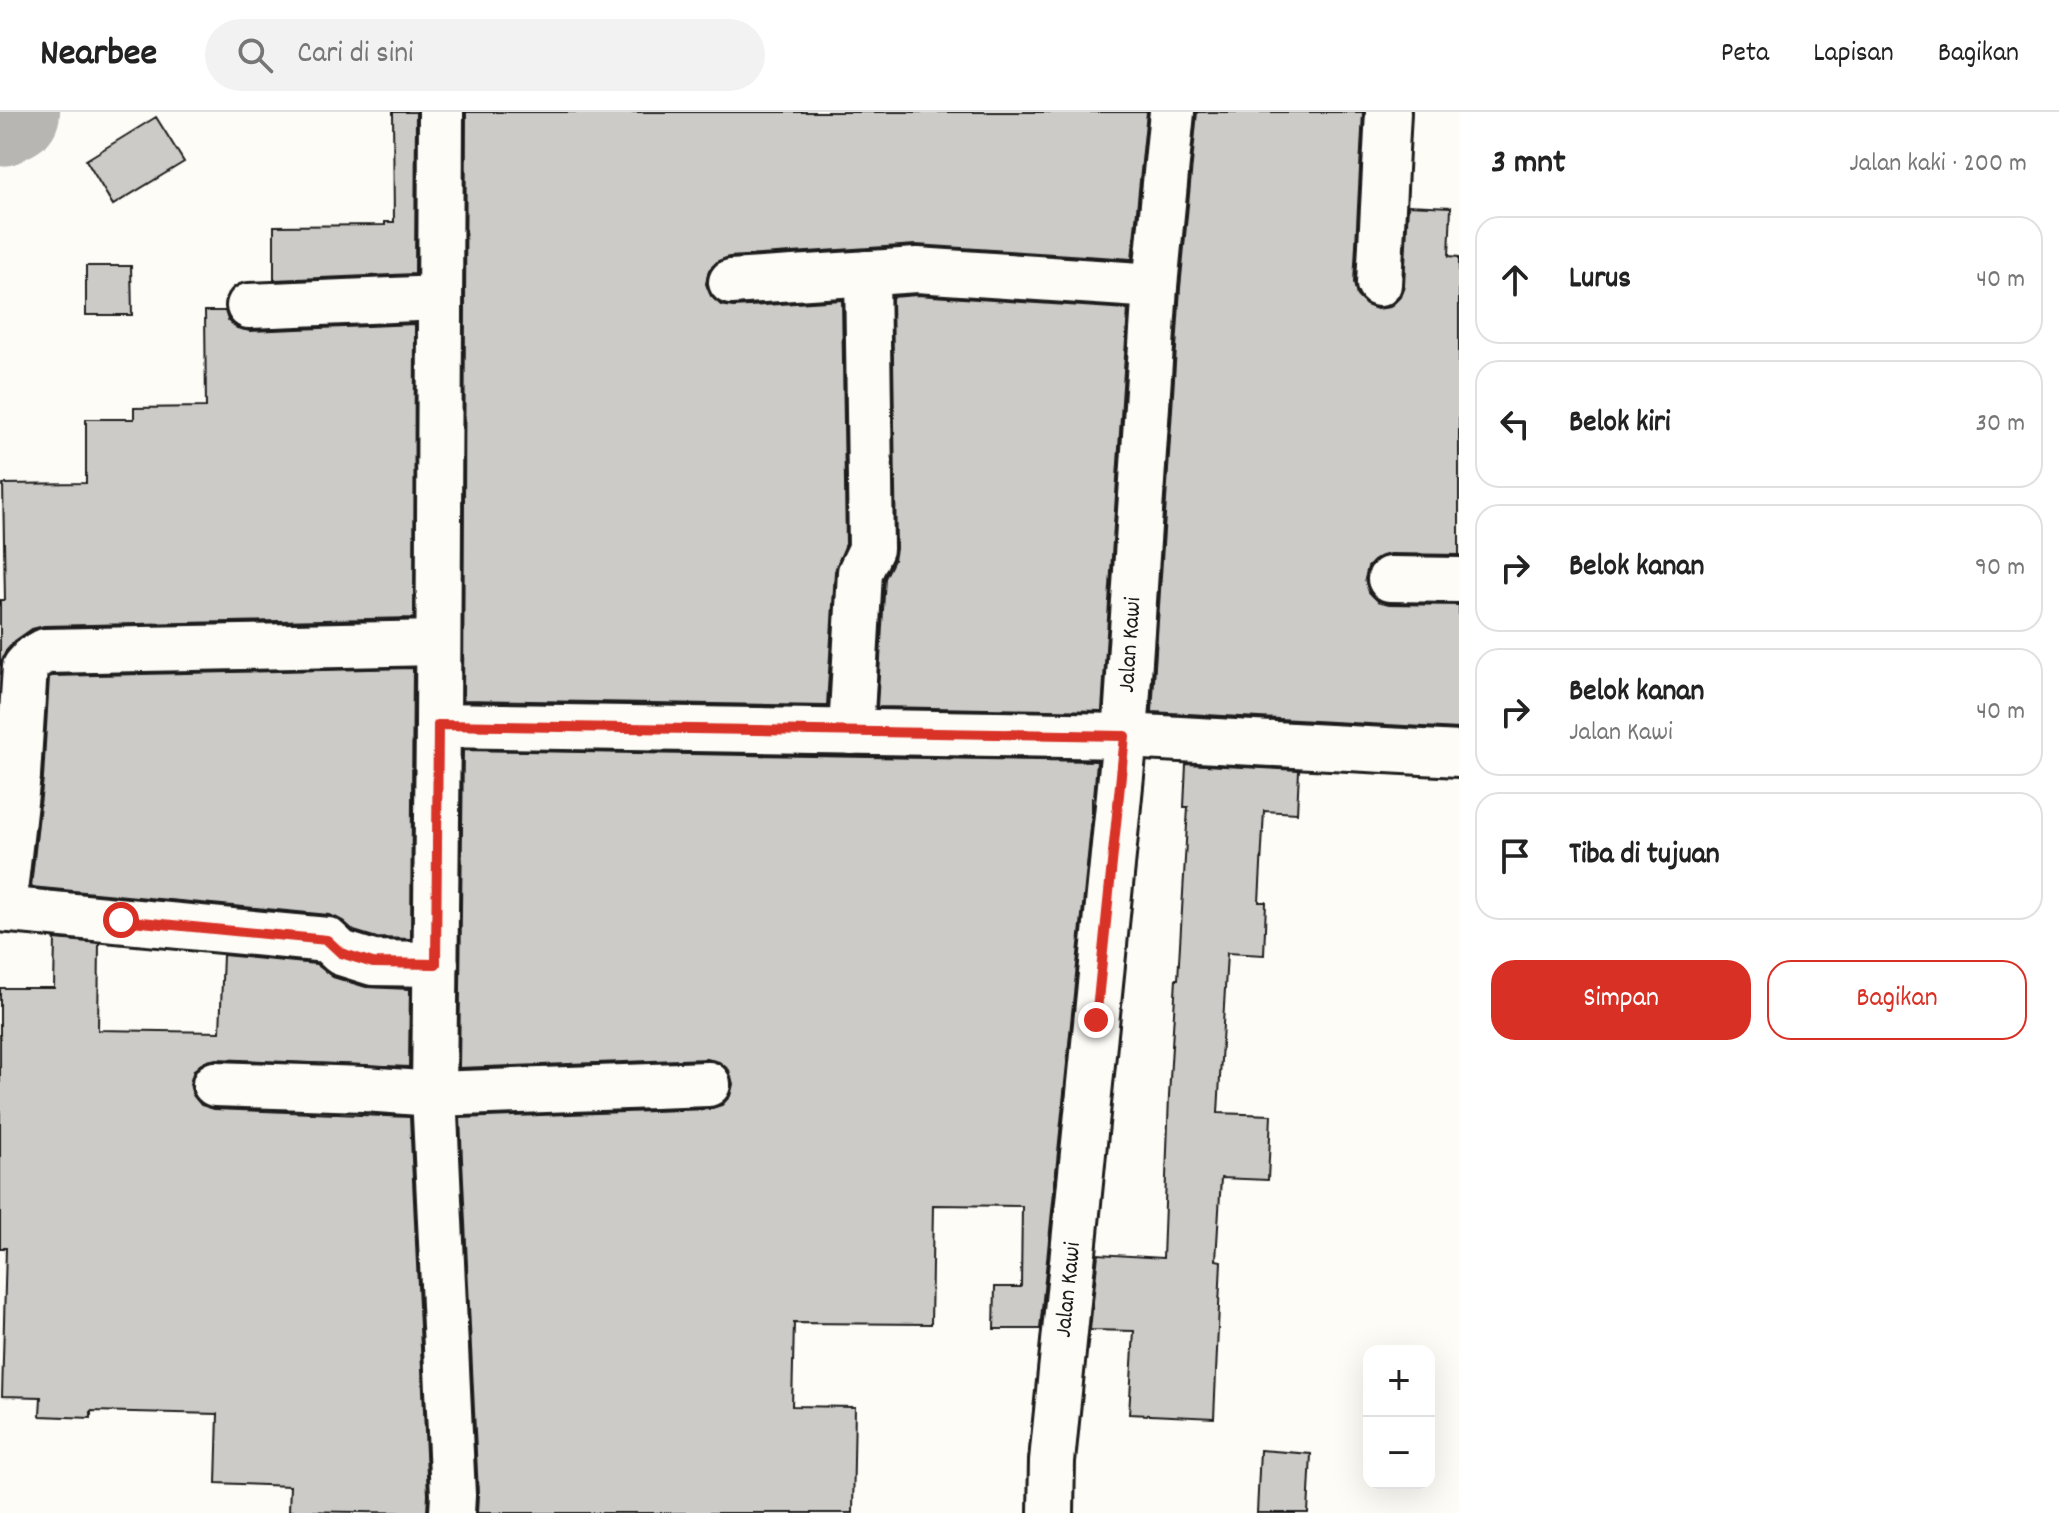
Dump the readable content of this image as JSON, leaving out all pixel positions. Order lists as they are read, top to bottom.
{
  "streets": {
    "street": ["Jalan Kawi"]
  },
  "page": {
    "header": "Nearbee",
    "search": "Cari di sini",
    "nav": ["Peta", "Lapisan", "Bagikan"],
    "heading": ["3 mnt", "Jalan kaki · 200 m"],
    "list": [
      ["Lurus", "40 m"],
      ["Belok kiri", "30 m"],
      ["Belok kanan", "90 m"],
      ["Belok kanan", "Jalan Kawi", "40 m"],
      "Tiba di tujuan"
    ],
    "buttons": ["Simpan", "Bagikan"],
    "map_buttons": ["+", "−"]
  }
}
